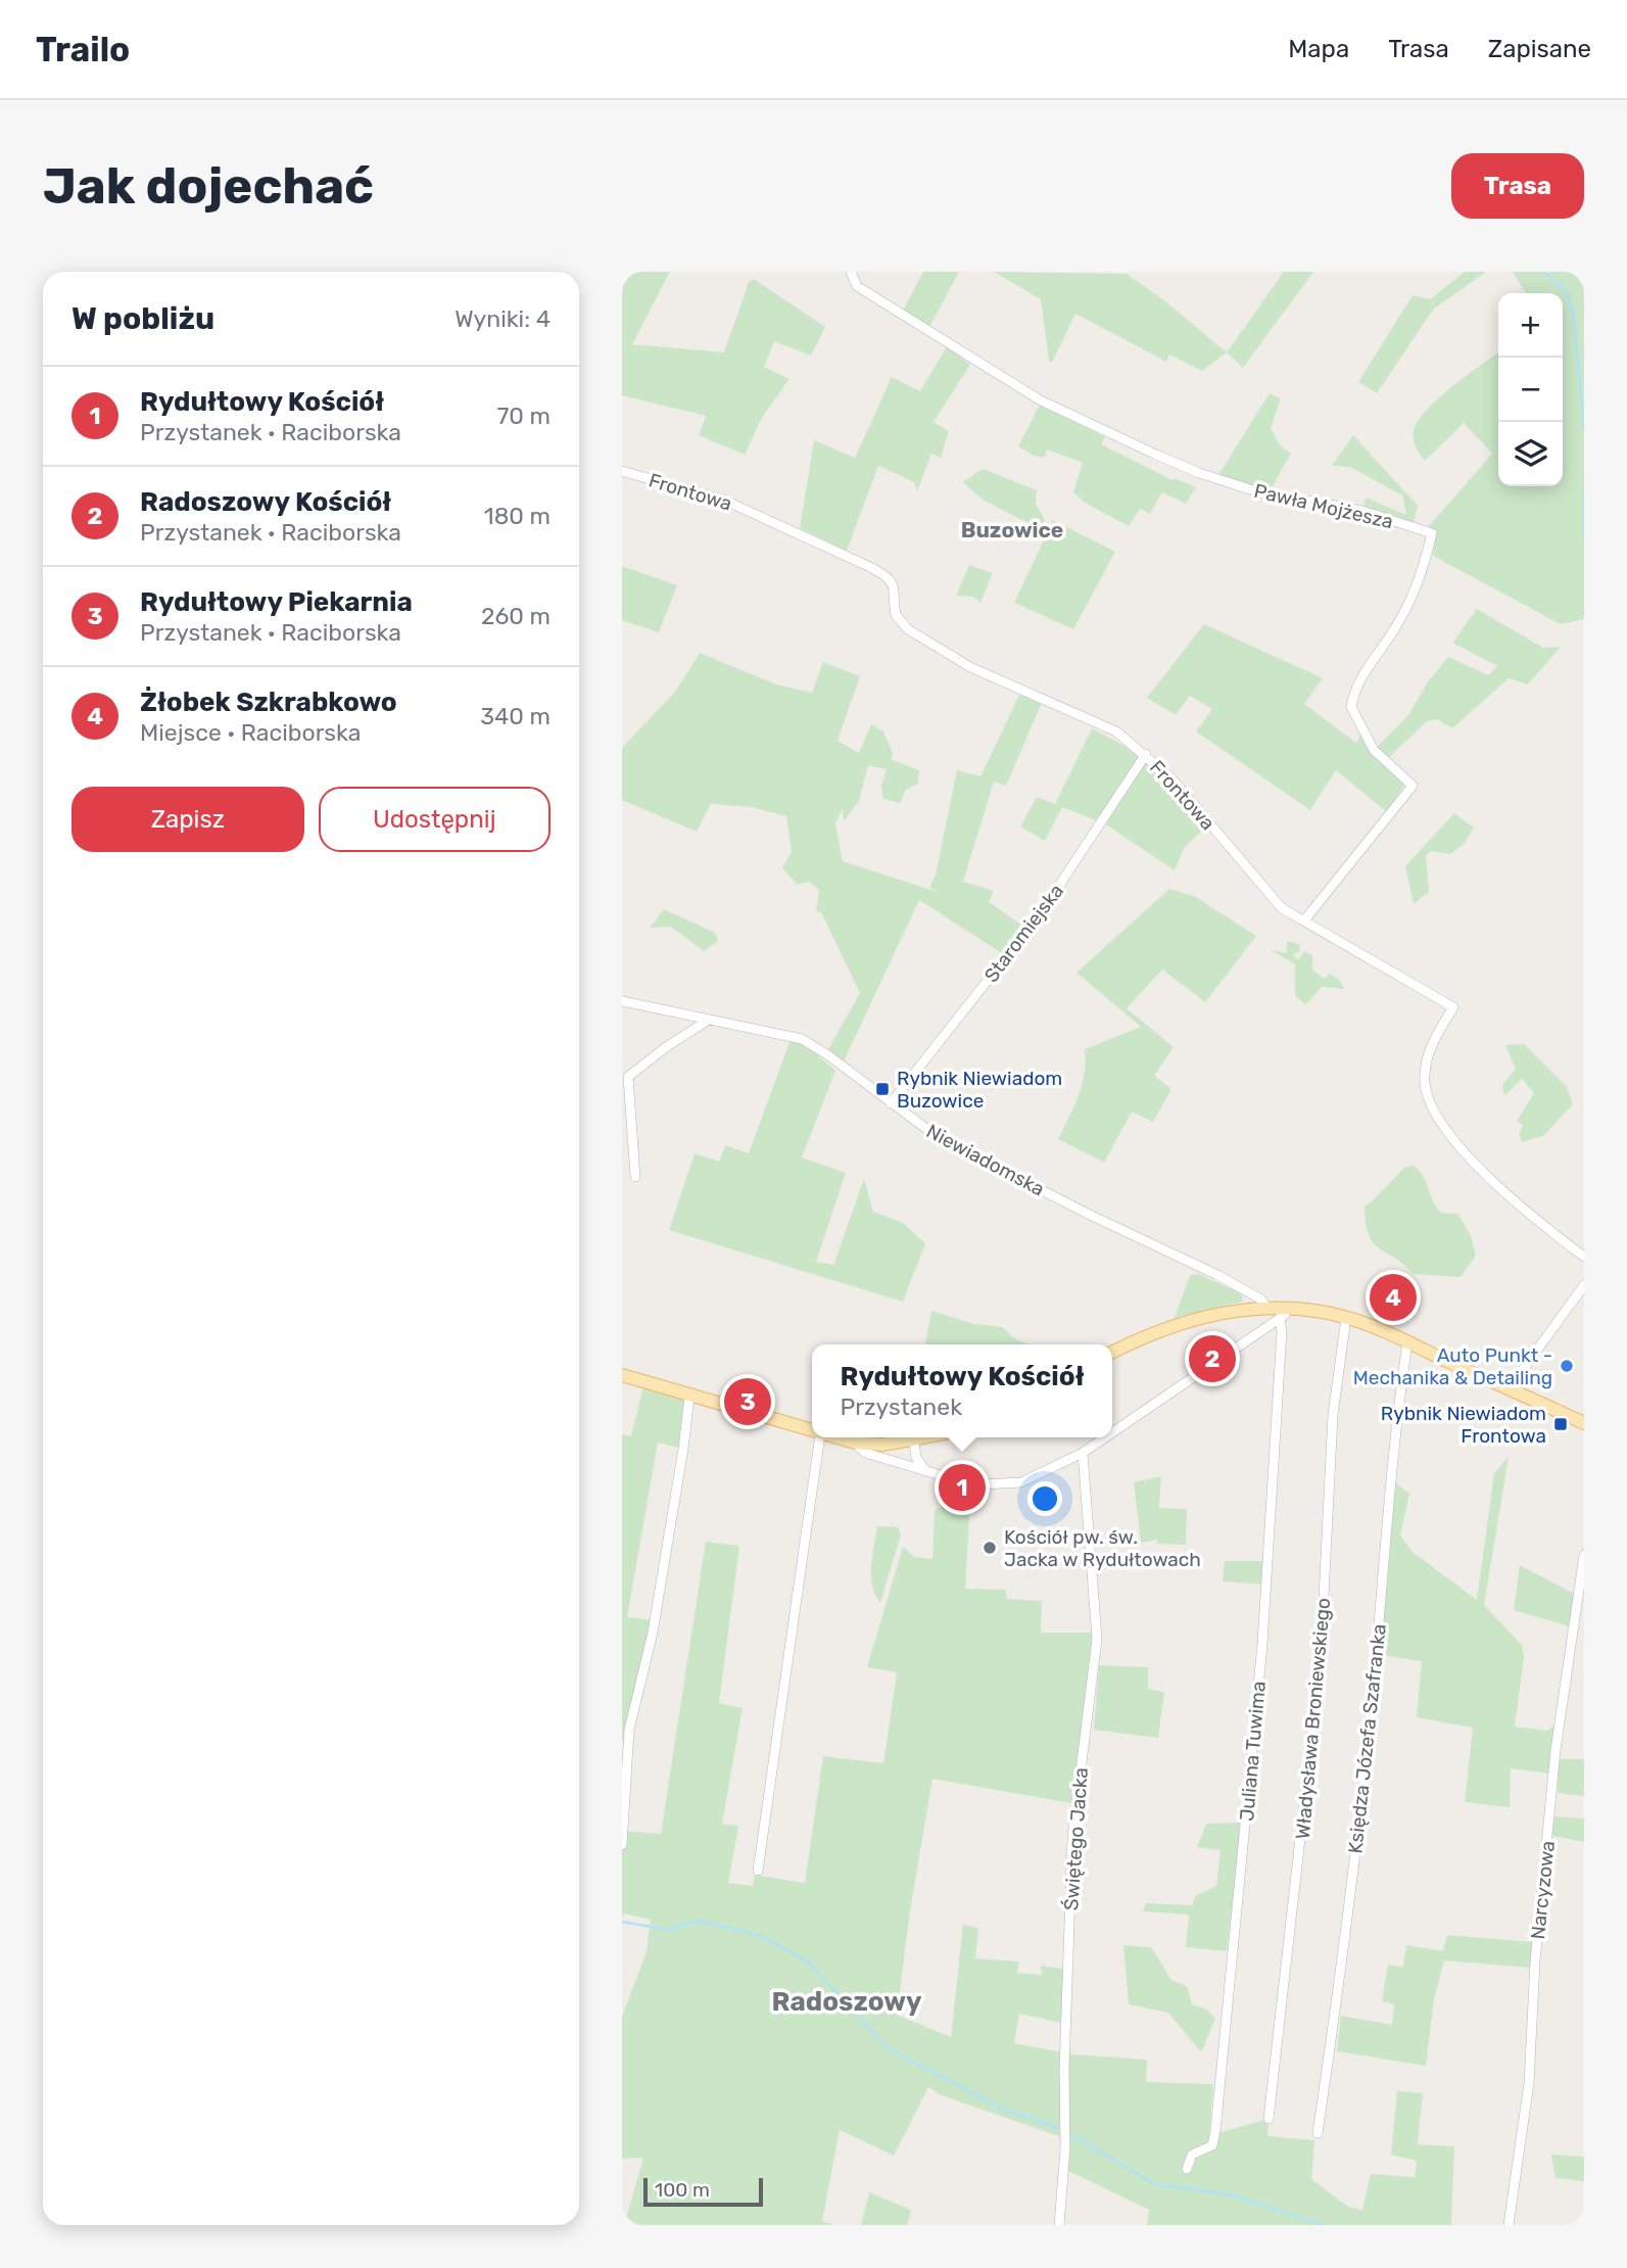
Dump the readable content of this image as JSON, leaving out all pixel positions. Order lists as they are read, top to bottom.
{
  "streets": {
    "street": [
      "Frontowa",
      "Pawła Mojżesza",
      "Staromiejska",
      "Niewiadomska",
      "Władysława Broniewskiego",
      "Księdza Józefa Szafranka",
      "Juliana Tuwima",
      "Świętego Jacka",
      "Narcyzowa"
    ]
  },
  "crossings": [
    ["Frontowa", "Pawła Mojżesza"],
    ["Frontowa", "Staromiejska"],
    ["Staromiejska", "Niewiadomska"]
  ],
  "districts": ["Buzowice", "Radoszowy"],
  "places": {
    "transit": ["Rybnik Niewiadom Buzowice", "Rybnik Niewiadom Frontowa"],
    "other": ["Auto Punkt - Mechanika & Detailing", "Kościół pw. św. Jacka w Rydułtowach"]
  },
  "scale_bar": "100 m",
  "page": {
    "header": "Trailo",
    "nav": ["Mapa", "Trasa", "Zapisane"],
    "buttons": [
      "Trasa",
      ["Zapisz", "Udostępnij"]
    ],
    "title": "Jak dojechać",
    "heading": ["W pobliżu", "Wyniki: 4"],
    "map_buttons": ["+", "−"],
    "list": [
      {
        "mark": "1",
        "name": "Rydułtowy Kościół",
        "note": "Przystanek · Raciborska",
        "value": "70 m"
      },
      {
        "mark": "2",
        "name": "Radoszowy Kościół",
        "note": "Przystanek · Raciborska",
        "value": "180 m"
      },
      {
        "mark": "3",
        "name": "Rydułtowy Piekarnia",
        "note": "Przystanek · Raciborska",
        "value": "260 m"
      },
      {
        "mark": "4",
        "name": "Żłobek Szkrabkowo",
        "note": "Miejsce · Raciborska",
        "value": "340 m"
      }
    ],
    "pins": [
      "4",
      "2",
      "3",
      "1"
    ],
    "popup": ["Rydułtowy Kościół", "Przystanek"],
    "scale": "100 m"
  }
}
